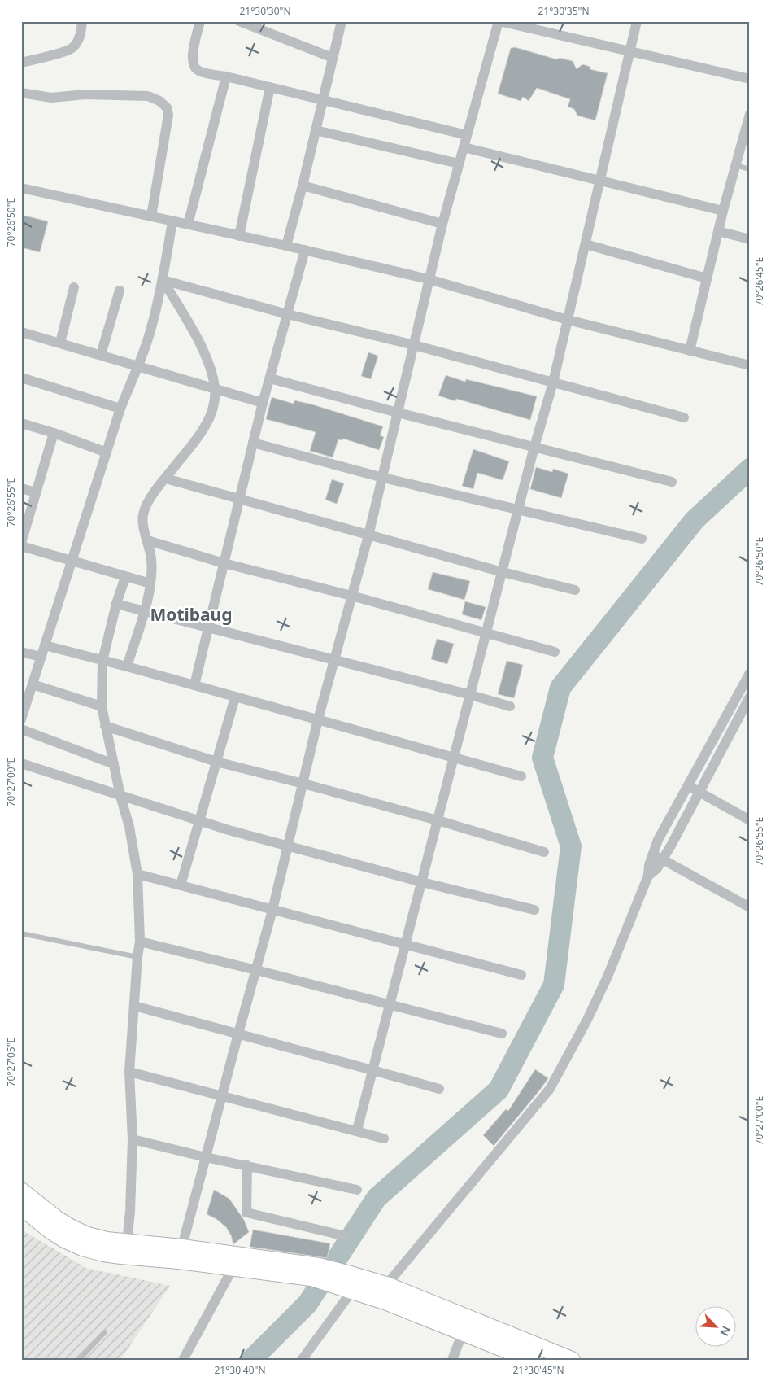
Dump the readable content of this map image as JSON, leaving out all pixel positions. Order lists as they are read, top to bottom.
{
  "districts": ["Motibaug"],
  "north": "bottom right",
  "coordinates": [
    "21°30'30\"N",
    "21°30'35\"N",
    "70°26'50\"E",
    "70°26'45\"E",
    "70°26'55\"E",
    "70°27'00\"E",
    "70°27'05\"E",
    "21°30'40\"N",
    "21°30'45\"N"
  ]
}
